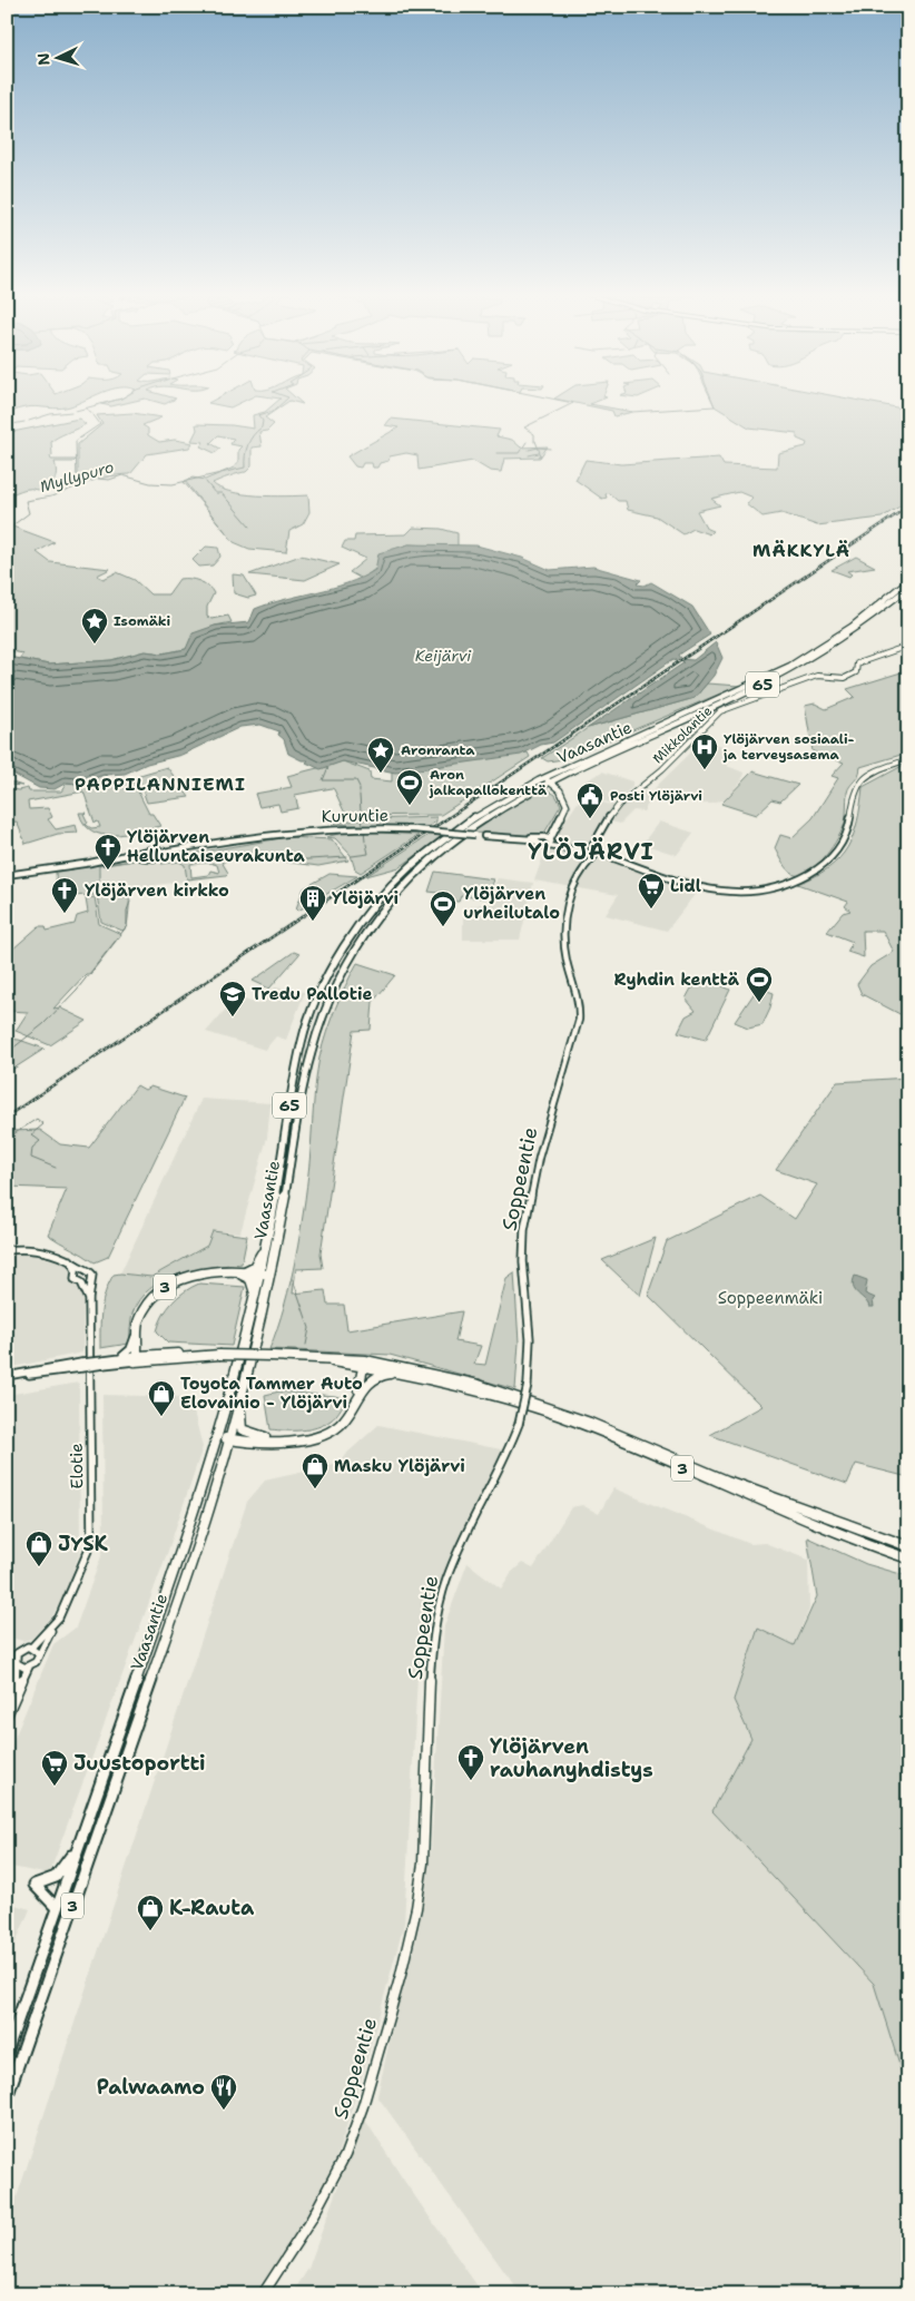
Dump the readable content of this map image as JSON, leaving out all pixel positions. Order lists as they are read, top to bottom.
{
  "streets": {
    "highway": ["65", "Vaasantie", "3"],
    "main road": [
      "Mikkolantie",
      "Kuruntie",
      "Soppeentie",
      "Elotie"
    ]
  },
  "crossings": [
    ["65", "Vaasantie"],
    ["65", "3"],
    ["Mikkolantie", "Kuruntie"],
    ["Mikkolantie", "Soppeentie"],
    ["Vaasantie", "3"],
    ["Kuruntie", "Soppeentie"]
  ],
  "districts": ["MÄKKYLÄ", "PAPPILANNIEMI", "YLÖJÄRVI"],
  "water": ["Myllypuro", "Keijärvi"],
  "parks": ["Soppeenmäki"],
  "places": {
    "place": ["Isomäki", "Aronranta"],
    "hospital": ["Ylöjärven sosiaali- ja terveysasema"],
    "sports": ["Aron jalkapallokenttä", "Ylöjärven urheilutalo", "Ryhdin kenttä"],
    "public building": ["Posti Ylöjärvi"],
    "church": ["Ylöjärven Helluntaiseurakunta", "Ylöjärven kirkko", "Ylöjärven rauhanyhdistys"],
    "supermarket": ["Lidl", "Juustoportti"],
    "building": ["Ylöjärvi"],
    "school or university": ["Tredu Pallotie"],
    "shop": [
      "Toyota Tammer Auto Elovainio - Ylöjärvi",
      "Masku Ylöjärvi",
      "JYSK",
      "K-Rauta"
    ],
    "restaurant": ["Palwaamo"]
  },
  "north": "left"
}
